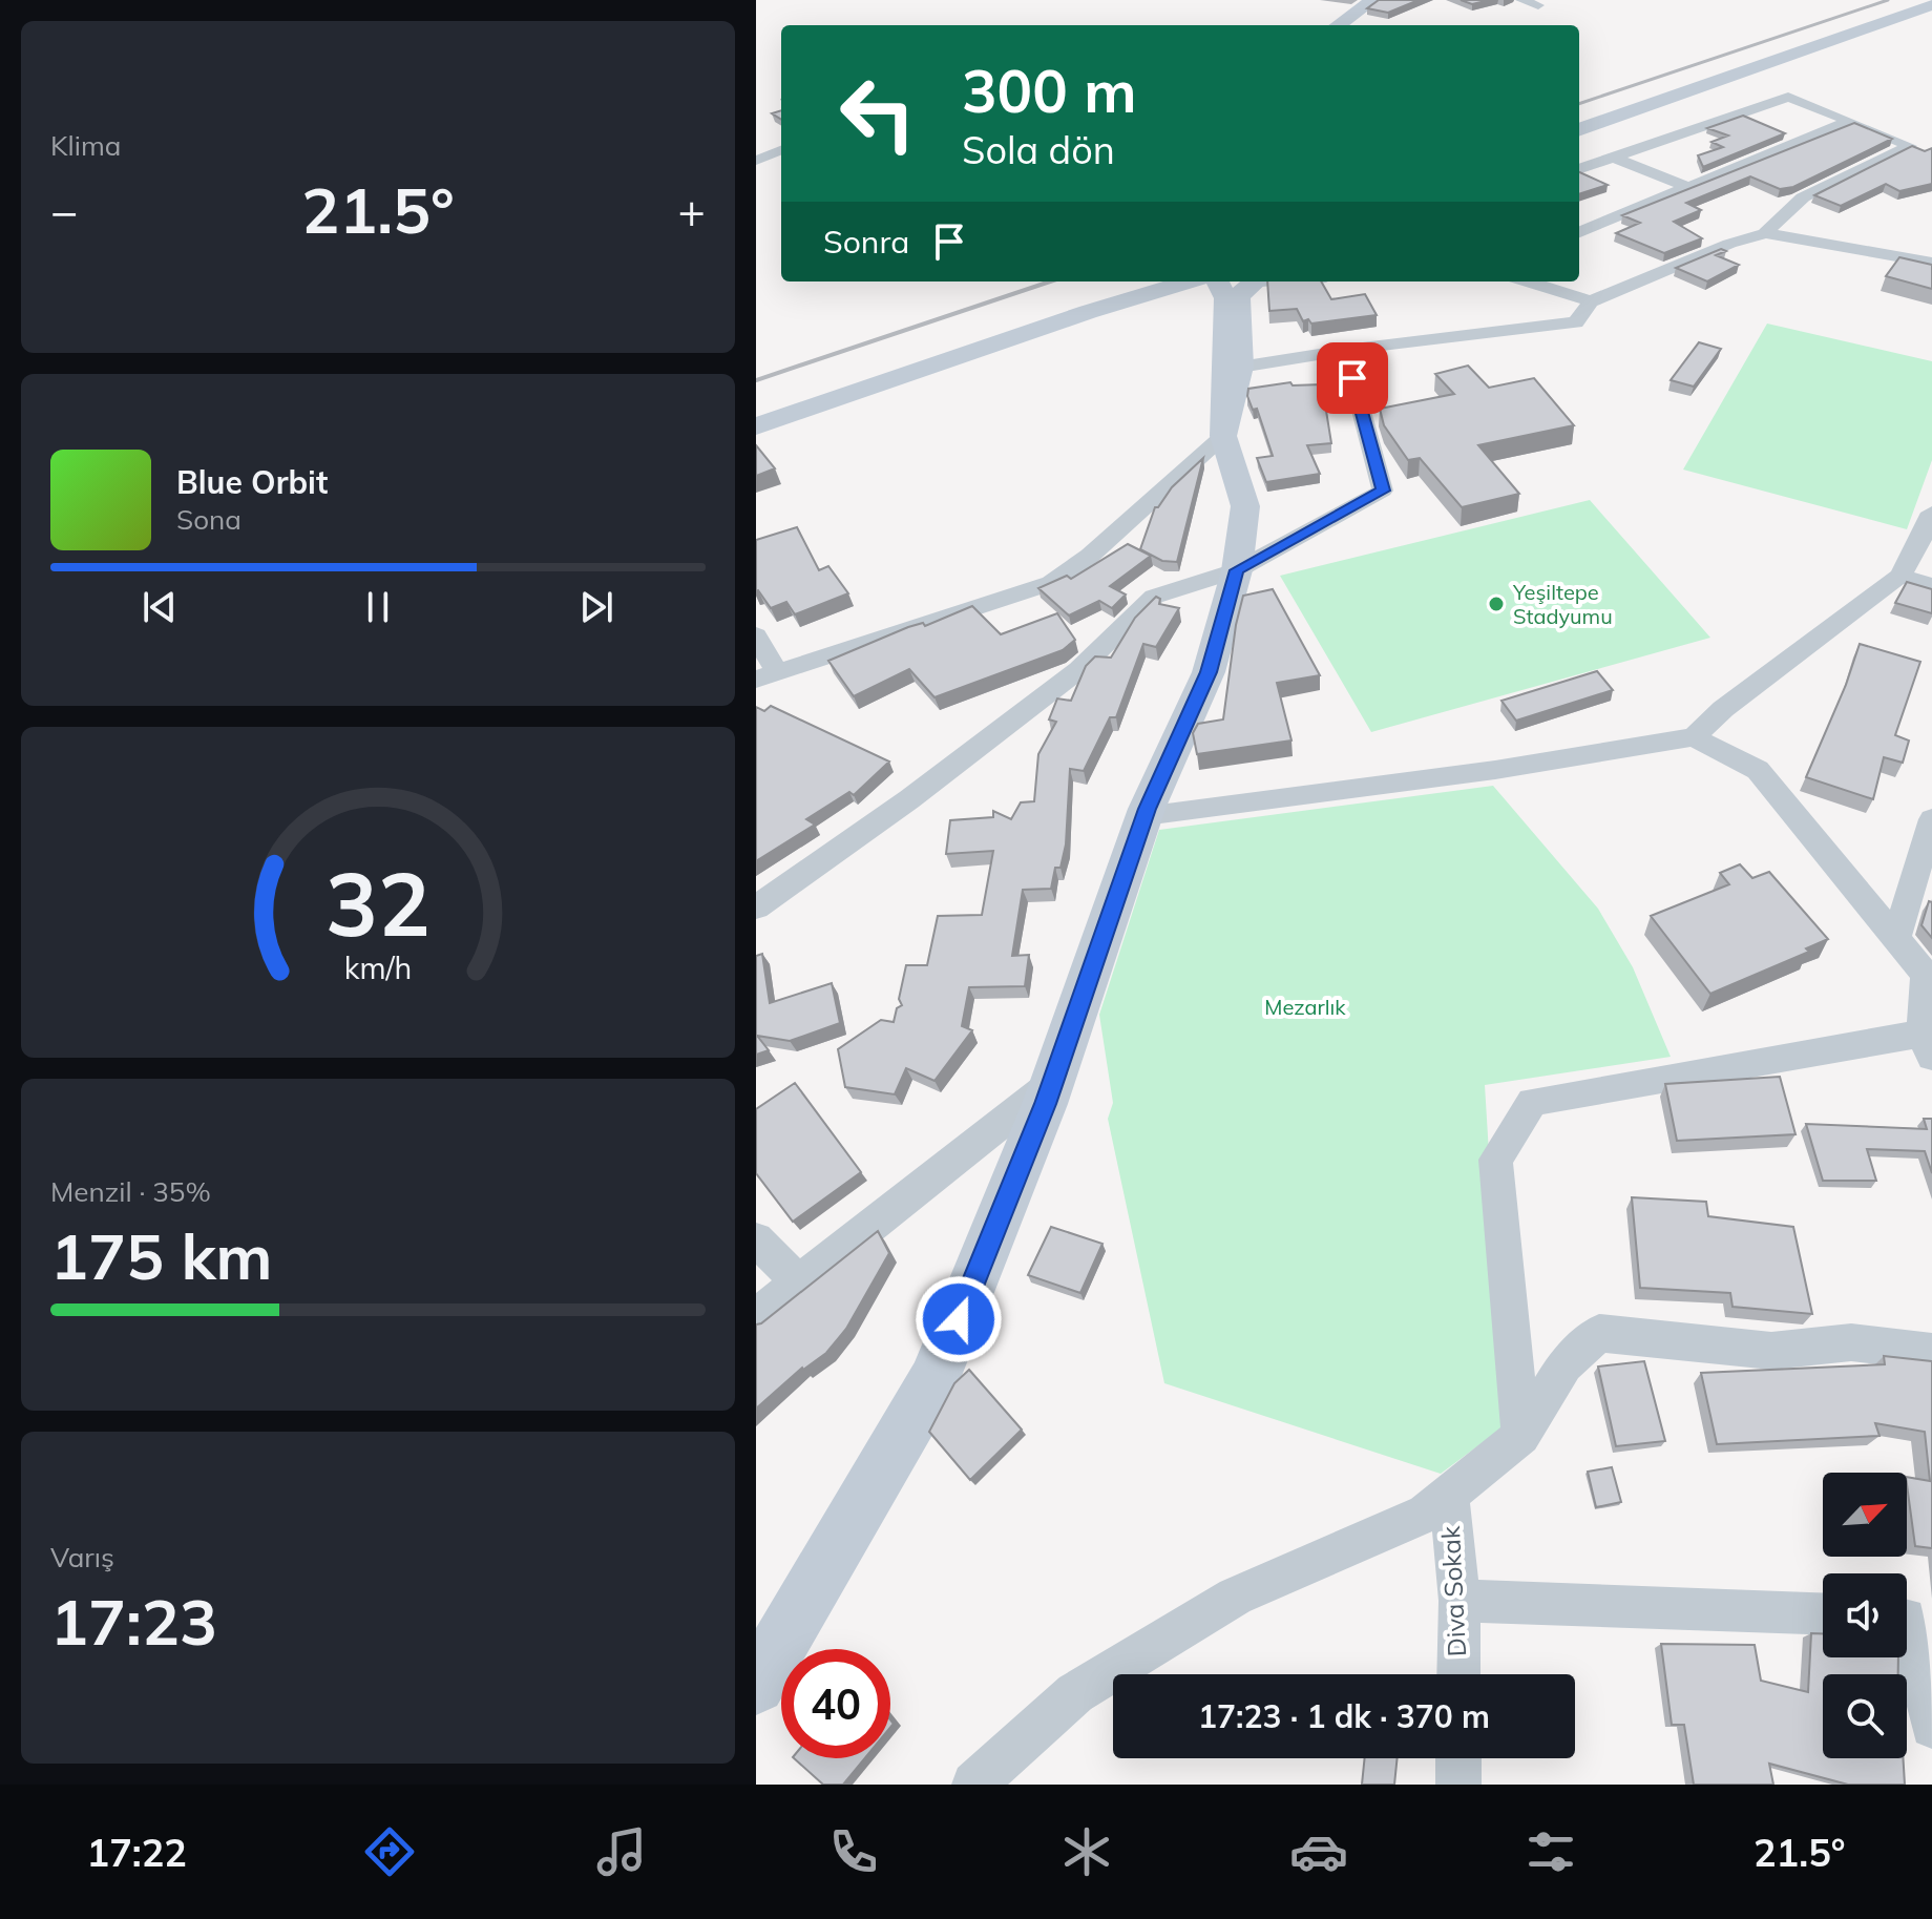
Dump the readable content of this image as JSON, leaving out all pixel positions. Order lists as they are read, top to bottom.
{
  "streets": {
    "street": ["Diva Sokak"]
  },
  "parks": ["Mezarlık"],
  "places": ["Yeşiltepe Stadyumu"],
  "north": "top right",
  "page": {
    "tile": [
      "Klima",
      ["Menzil · 35%", "175 km"],
      ["Varış", "17:23"]
    ],
    "turn": ["300 m", "Sola dön"],
    "heat": ["−", "21.5°", "+"],
    "then": "Sonra",
    "song": ["Blue Orbit", "Sona"],
    "limit": "40",
    "trip": "17:23 · 1 dk · 370 m",
    "tabs": ["17:22", "21.5°"],
    "gauge": ["32", "km/h"]
  }
}
